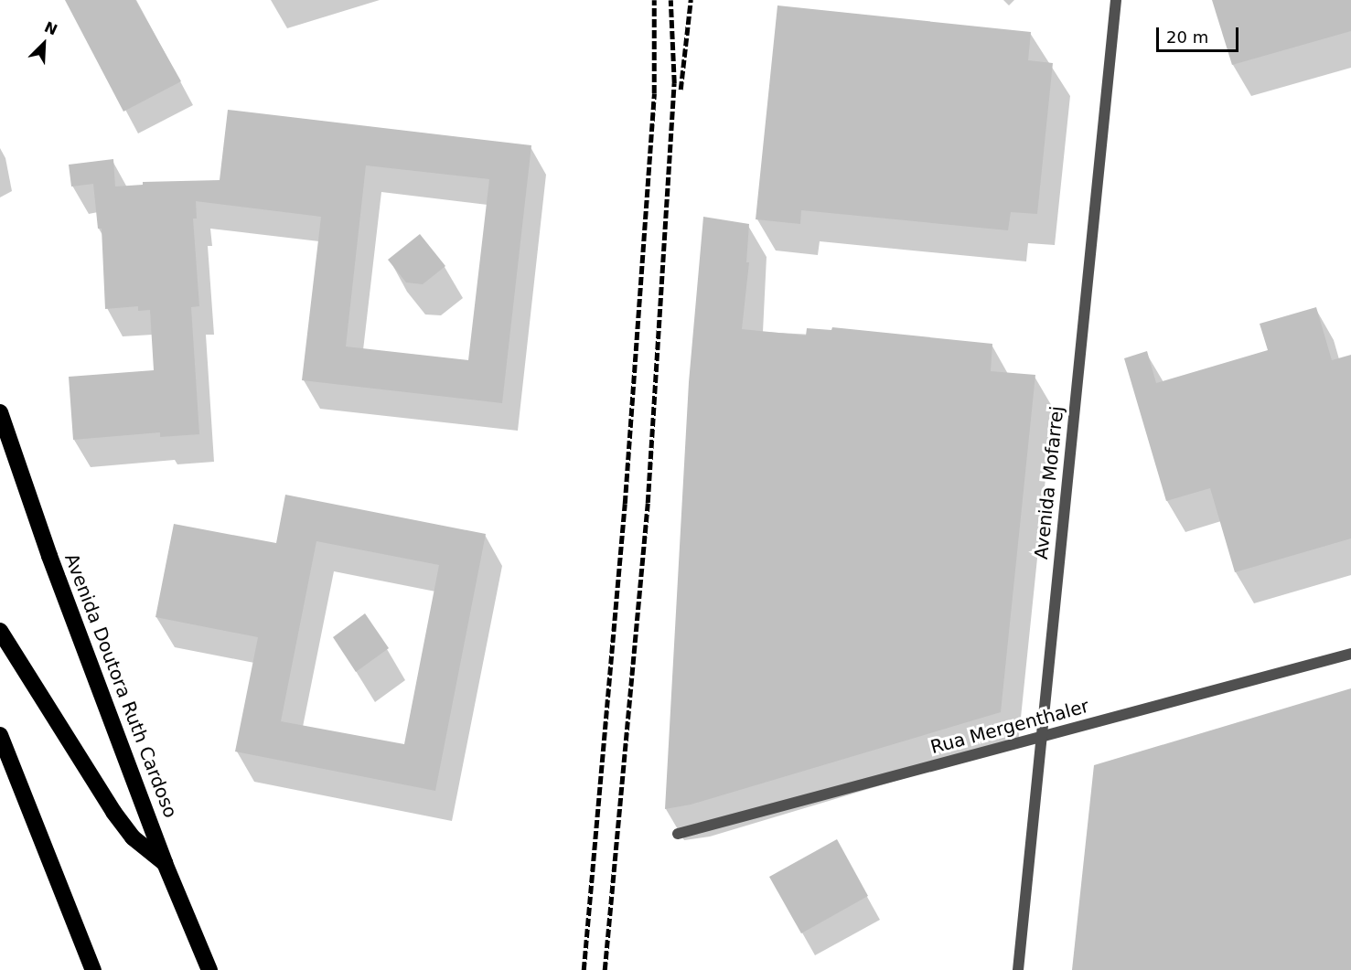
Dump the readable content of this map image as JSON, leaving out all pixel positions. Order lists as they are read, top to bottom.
{
  "streets": {
    "highway": ["Avenida Doutora Ruth Cardoso"],
    "street": ["Avenida Mofarrej", "Rua Mergenthaler"]
  },
  "crossings": [
    ["Avenida Mofarrej", "Rua Mergenthaler"]
  ],
  "scale_bar": "20 m",
  "north": "top right"
}
